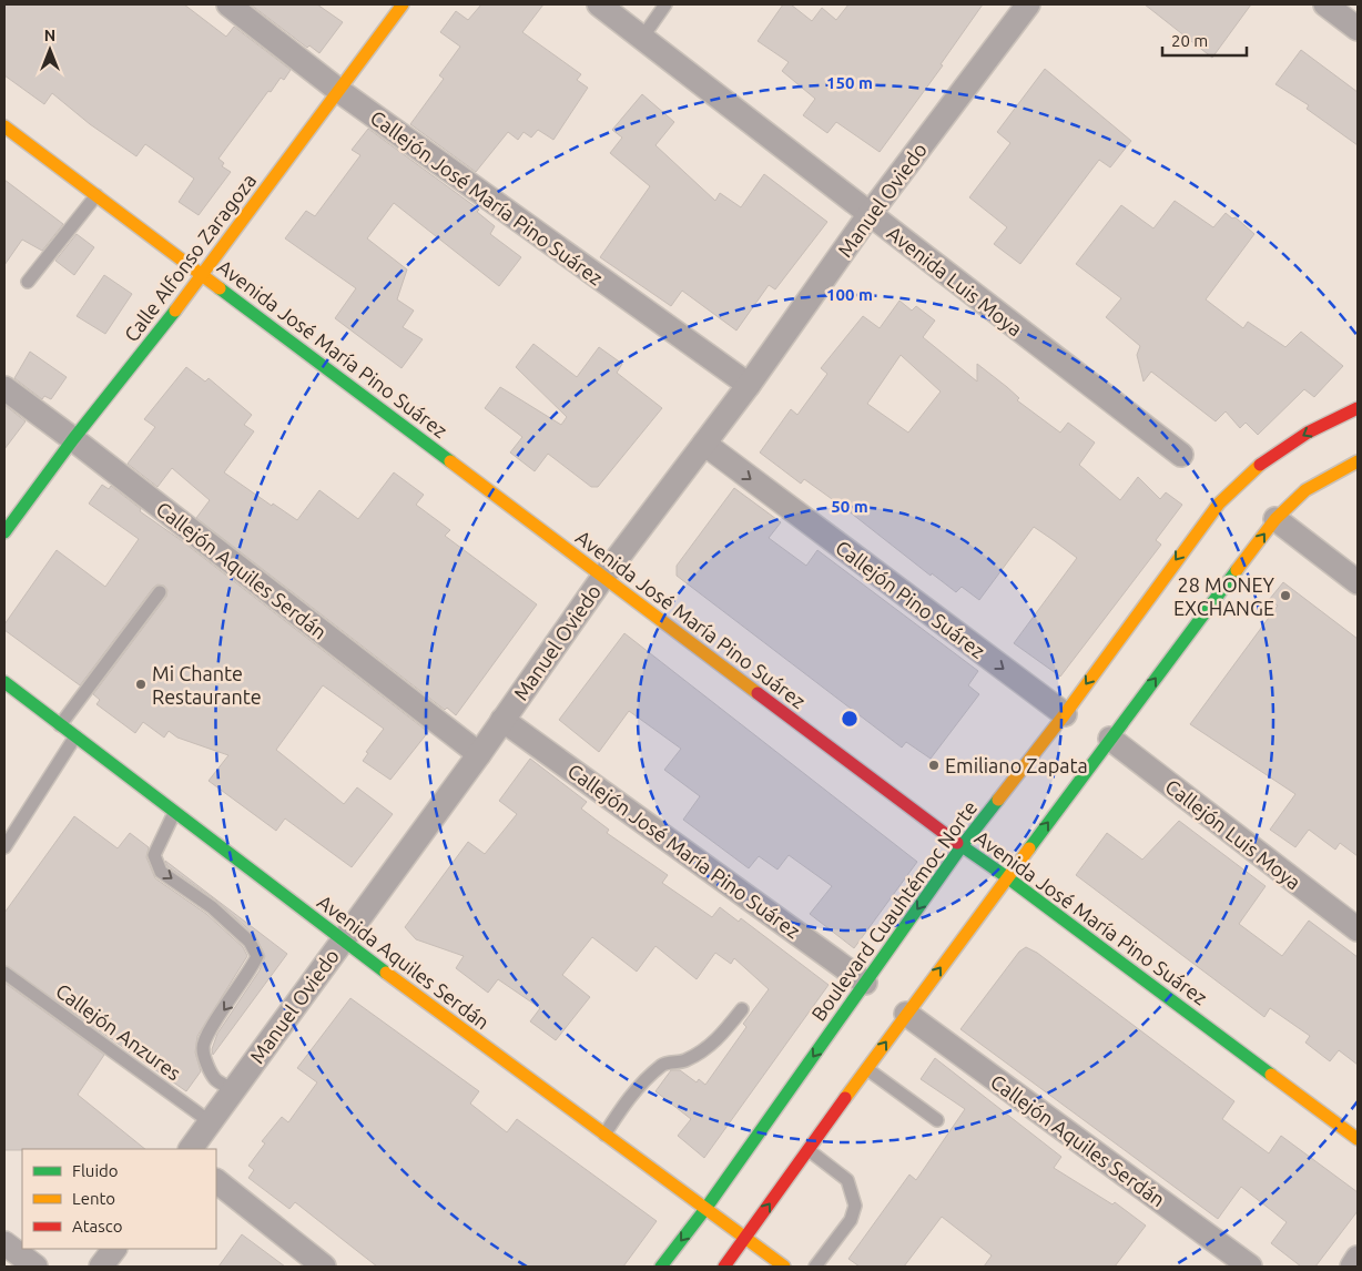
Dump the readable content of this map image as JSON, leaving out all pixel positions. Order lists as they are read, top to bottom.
{
  "streets": {
    "street": [
      "Callejón José María Pino Suárez",
      "Manuel Oviedo",
      "Calle Alfonso Zaragoza",
      "Avenida Luis Moya",
      "Avenida José María Pino Suárez",
      "Callejón Aquiles Serdán",
      "Callejón Pino Suárez",
      "Callejón Luis Moya",
      "Boulevard Cuauhtémoc Norte",
      "Avenida Aquiles Serdán"
    ],
    "lane": ["Callejón Anzures"]
  },
  "crossings": [
    ["Callejón José María Pino Suárez", "Manuel Oviedo"],
    ["Callejón José María Pino Suárez", "Calle Alfonso Zaragoza"],
    ["Callejón José María Pino Suárez", "Boulevard Cuauhtémoc Norte"],
    ["Manuel Oviedo", "Avenida Luis Moya"],
    ["Manuel Oviedo", "Avenida José María Pino Suárez"],
    ["Manuel Oviedo", "Callejón Aquiles Serdán"],
    ["Manuel Oviedo", "Callejón Pino Suárez"],
    ["Manuel Oviedo", "Avenida Aquiles Serdán"],
    ["Manuel Oviedo", "Callejón Anzures"],
    ["Calle Alfonso Zaragoza", "Avenida José María Pino Suárez"],
    ["Calle Alfonso Zaragoza", "Callejón Aquiles Serdán"],
    ["Avenida José María Pino Suárez", "Boulevard Cuauhtémoc Norte"],
    ["Callejón Pino Suárez", "Boulevard Cuauhtémoc Norte"],
    ["Boulevard Cuauhtémoc Norte", "Avenida Aquiles Serdán"]
  ],
  "one_way": ["Callejón Pino Suárez"],
  "places": ["28 MONEY EXCHANGE", "Mi Chante Restaurante", "Emiliano Zapata"],
  "legend": ["Fluido", "Lento", "Atasco"],
  "scale_bar": "20 m",
  "north": "top",
  "rings": ["150 m", "100 m", "50 m"]
}
